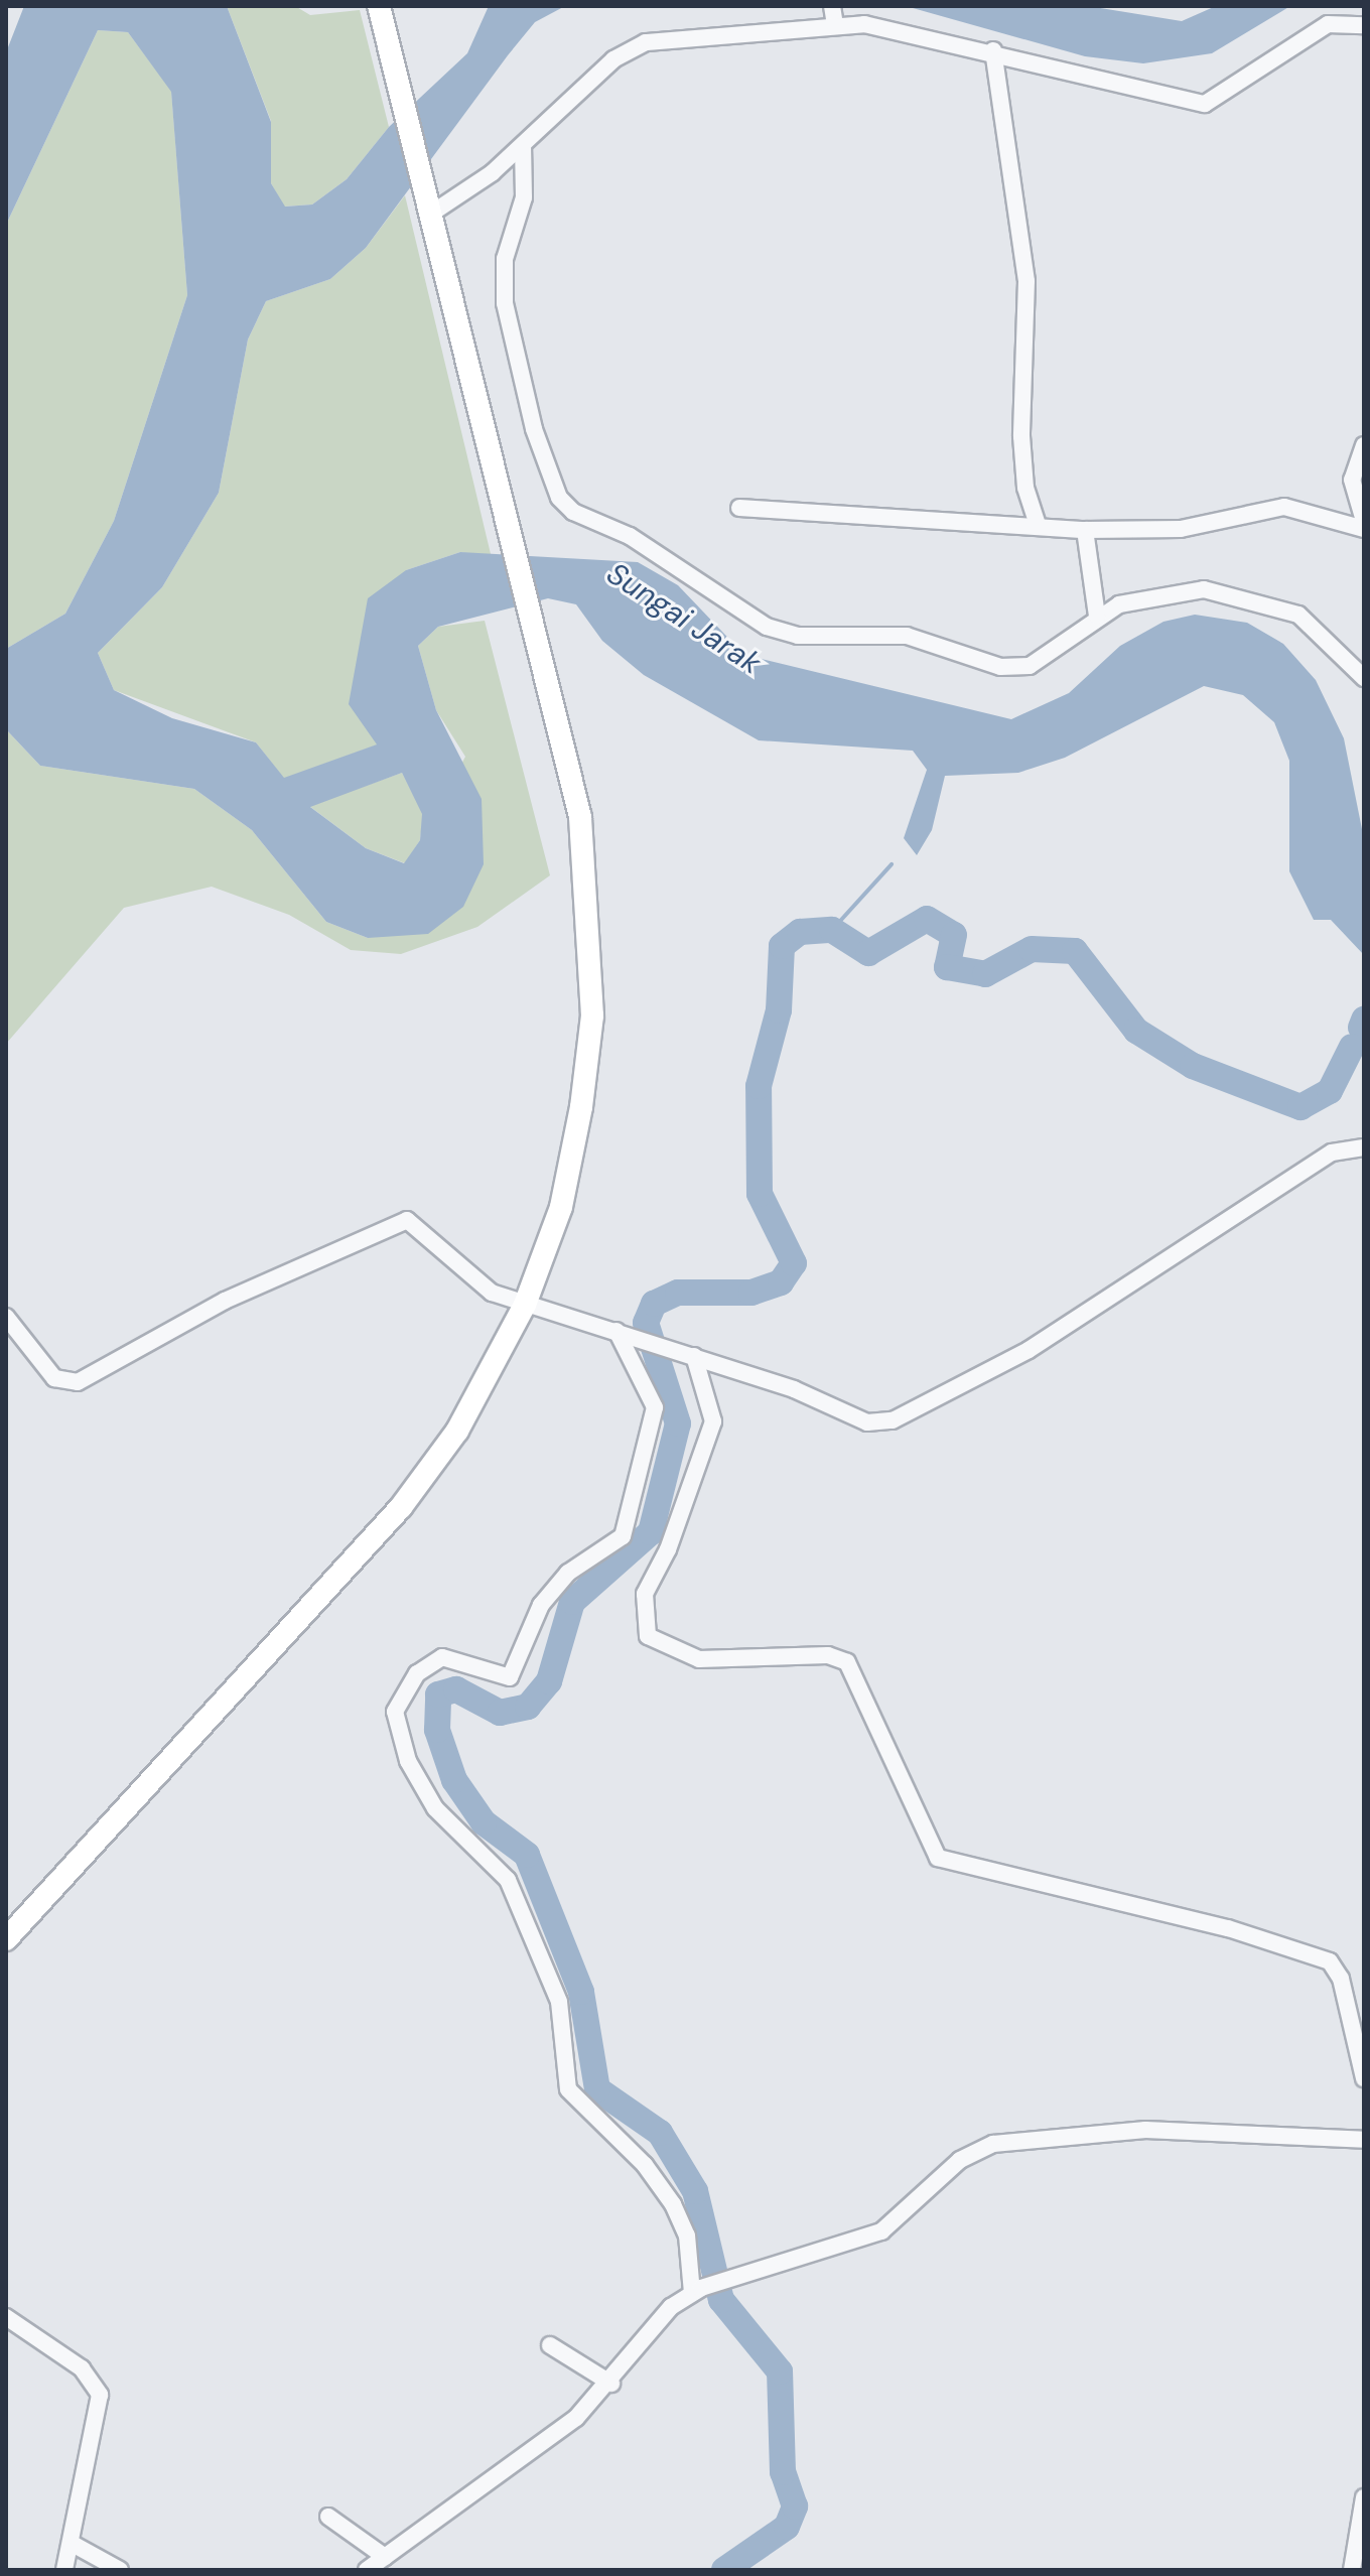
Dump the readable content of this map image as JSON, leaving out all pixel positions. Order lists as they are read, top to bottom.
{
  "water": ["Sungai Jarak"]
}
